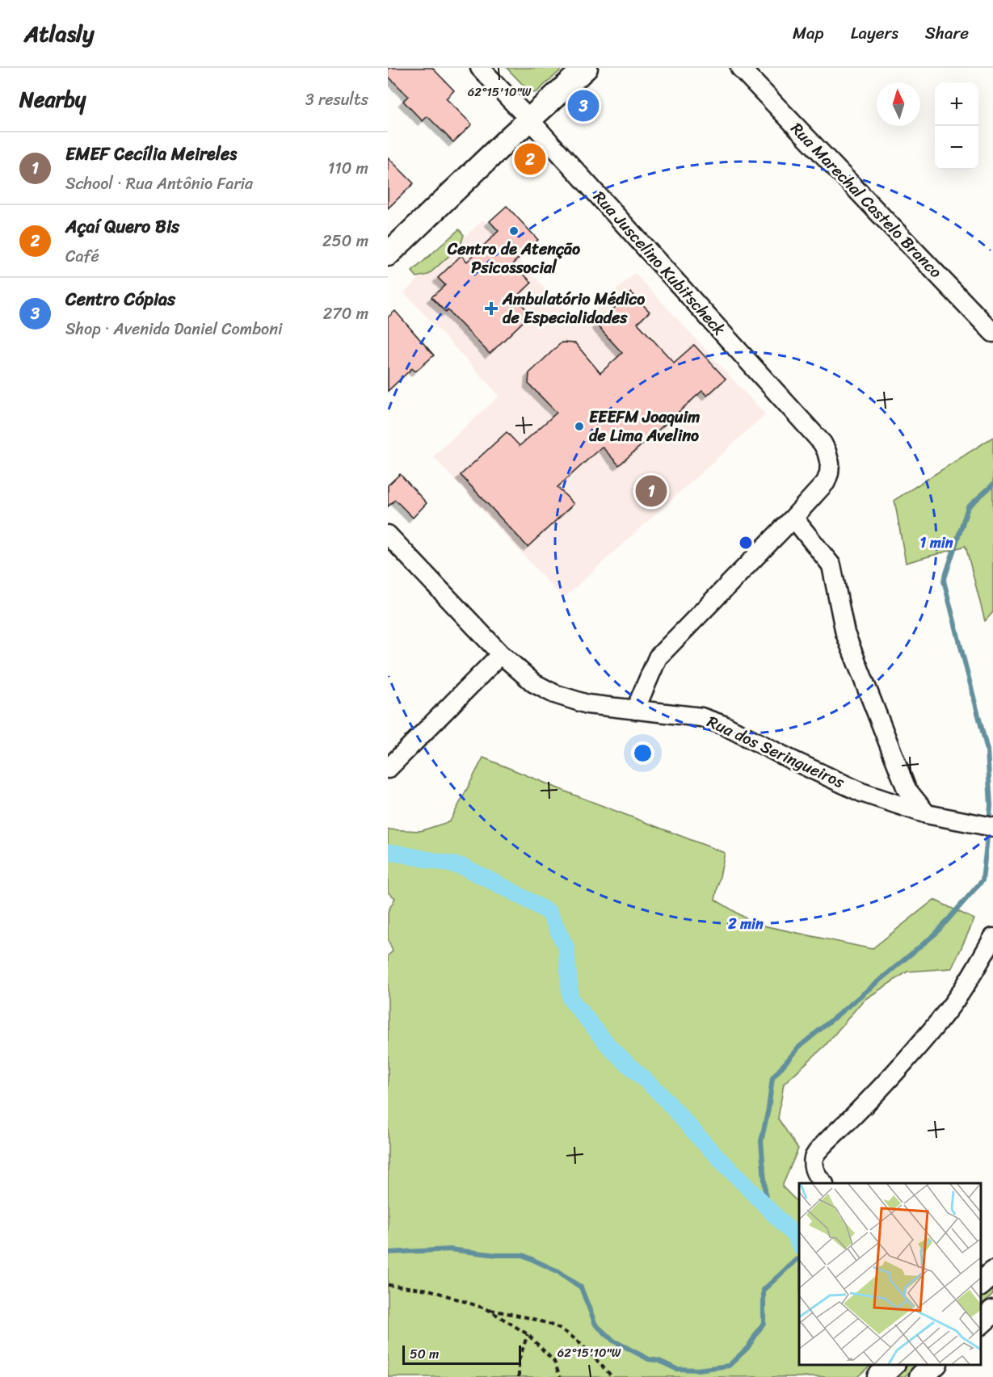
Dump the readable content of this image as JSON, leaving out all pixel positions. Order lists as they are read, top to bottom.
{
  "streets": {
    "street": ["Rua Marechal Castelo Branco", "Rua Juscelino Kubitscheck", "Rua dos Seringueiros"]
  },
  "places": {
    "other": ["Centro de Atenção Psicossocial", "EEEFM Joaquim de Lima Avelino"],
    "health": ["Ambulatório Médico de Especialidades"]
  },
  "scale_bar": "50 m",
  "north": "top",
  "page": {
    "header": "Atlasly",
    "nav": ["Map", "Layers", "Share"],
    "heading": ["Nearby", "3 results"],
    "map_buttons": ["+", "−"],
    "pins": ["3", "2", "1"],
    "list": [
      {
        "mark": "1",
        "name": "EMEF Cecília Meireles",
        "note": "School · Rua Antônio Faria",
        "value": "110 m"
      },
      {
        "mark": "2",
        "name": "Açaí Quero Bis",
        "note": "Café",
        "value": "250 m"
      },
      {
        "mark": "3",
        "name": "Centro Cópias",
        "note": "Shop · Avenida Daniel Comboni",
        "value": "270 m"
      }
    ],
    "scale": "50 m"
  },
  "coordinates": ["62°15'10\"W"],
  "rings": ["1 min", "2 min"]
}
